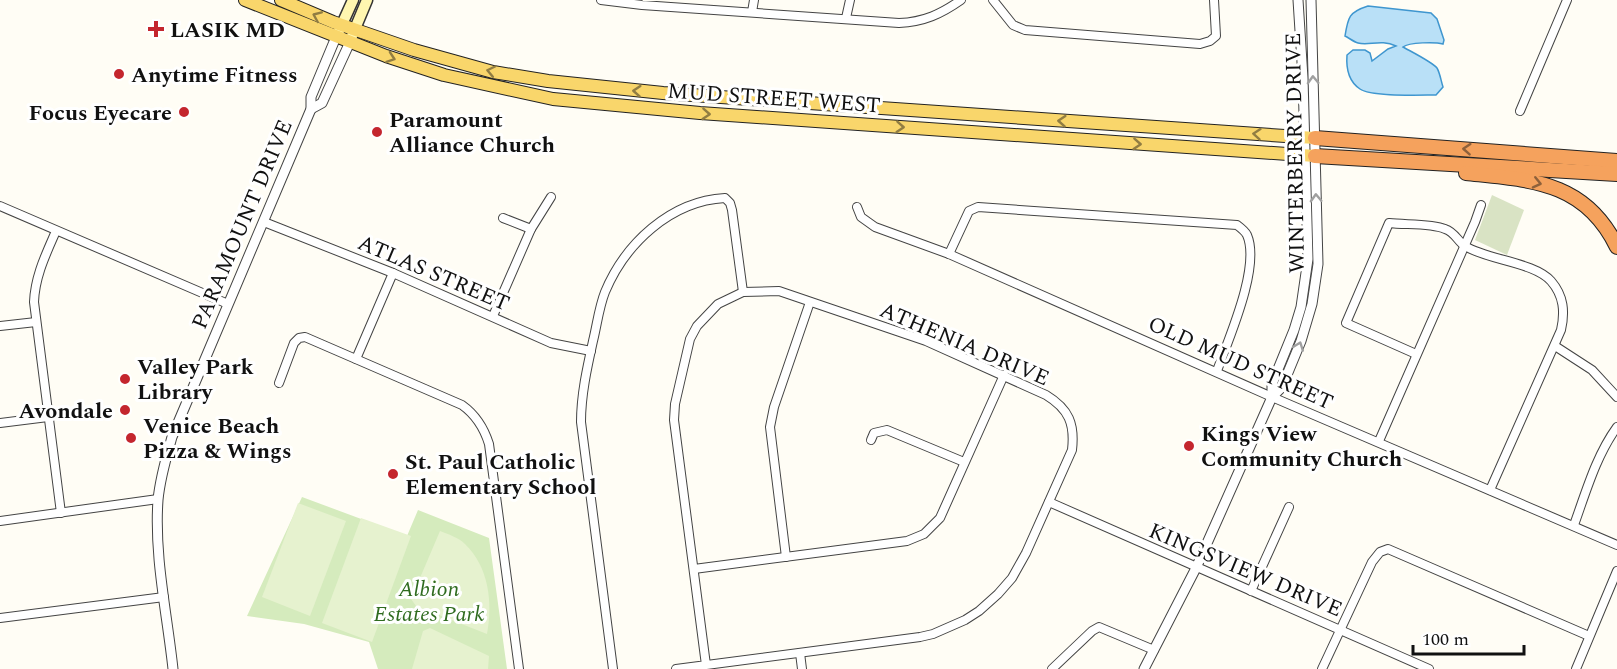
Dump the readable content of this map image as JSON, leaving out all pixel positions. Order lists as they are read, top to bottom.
{
  "streets": {
    "main road": ["MUD STREET WEST", "PARAMOUNT DRIVE"],
    "street": [
      "WINTERBERRY DRIVE",
      "ATLAS STREET",
      "ATHENIA DRIVE",
      "OLD MUD STREET",
      "KINGSVIEW DRIVE"
    ]
  },
  "crossings": [
    ["MUD STREET WEST", "WINTERBERRY DRIVE"],
    ["MUD STREET WEST", "PARAMOUNT DRIVE"],
    ["WINTERBERRY DRIVE", "OLD MUD STREET"],
    ["PARAMOUNT DRIVE", "ATLAS STREET"],
    ["ATHENIA DRIVE", "KINGSVIEW DRIVE"]
  ],
  "parks": ["Albion Estates Park"],
  "places": {
    "health": ["LASIK MD"],
    "other": [
      "Anytime Fitness",
      "Focus Eyecare",
      "Paramount Alliance Church",
      "Valley Park Library",
      "Avondale",
      "Venice Beach Pizza & Wings",
      "Kings View Community Church",
      "St. Paul Catholic Elementary School"
    ]
  },
  "scale_bar": "100 m"
}
